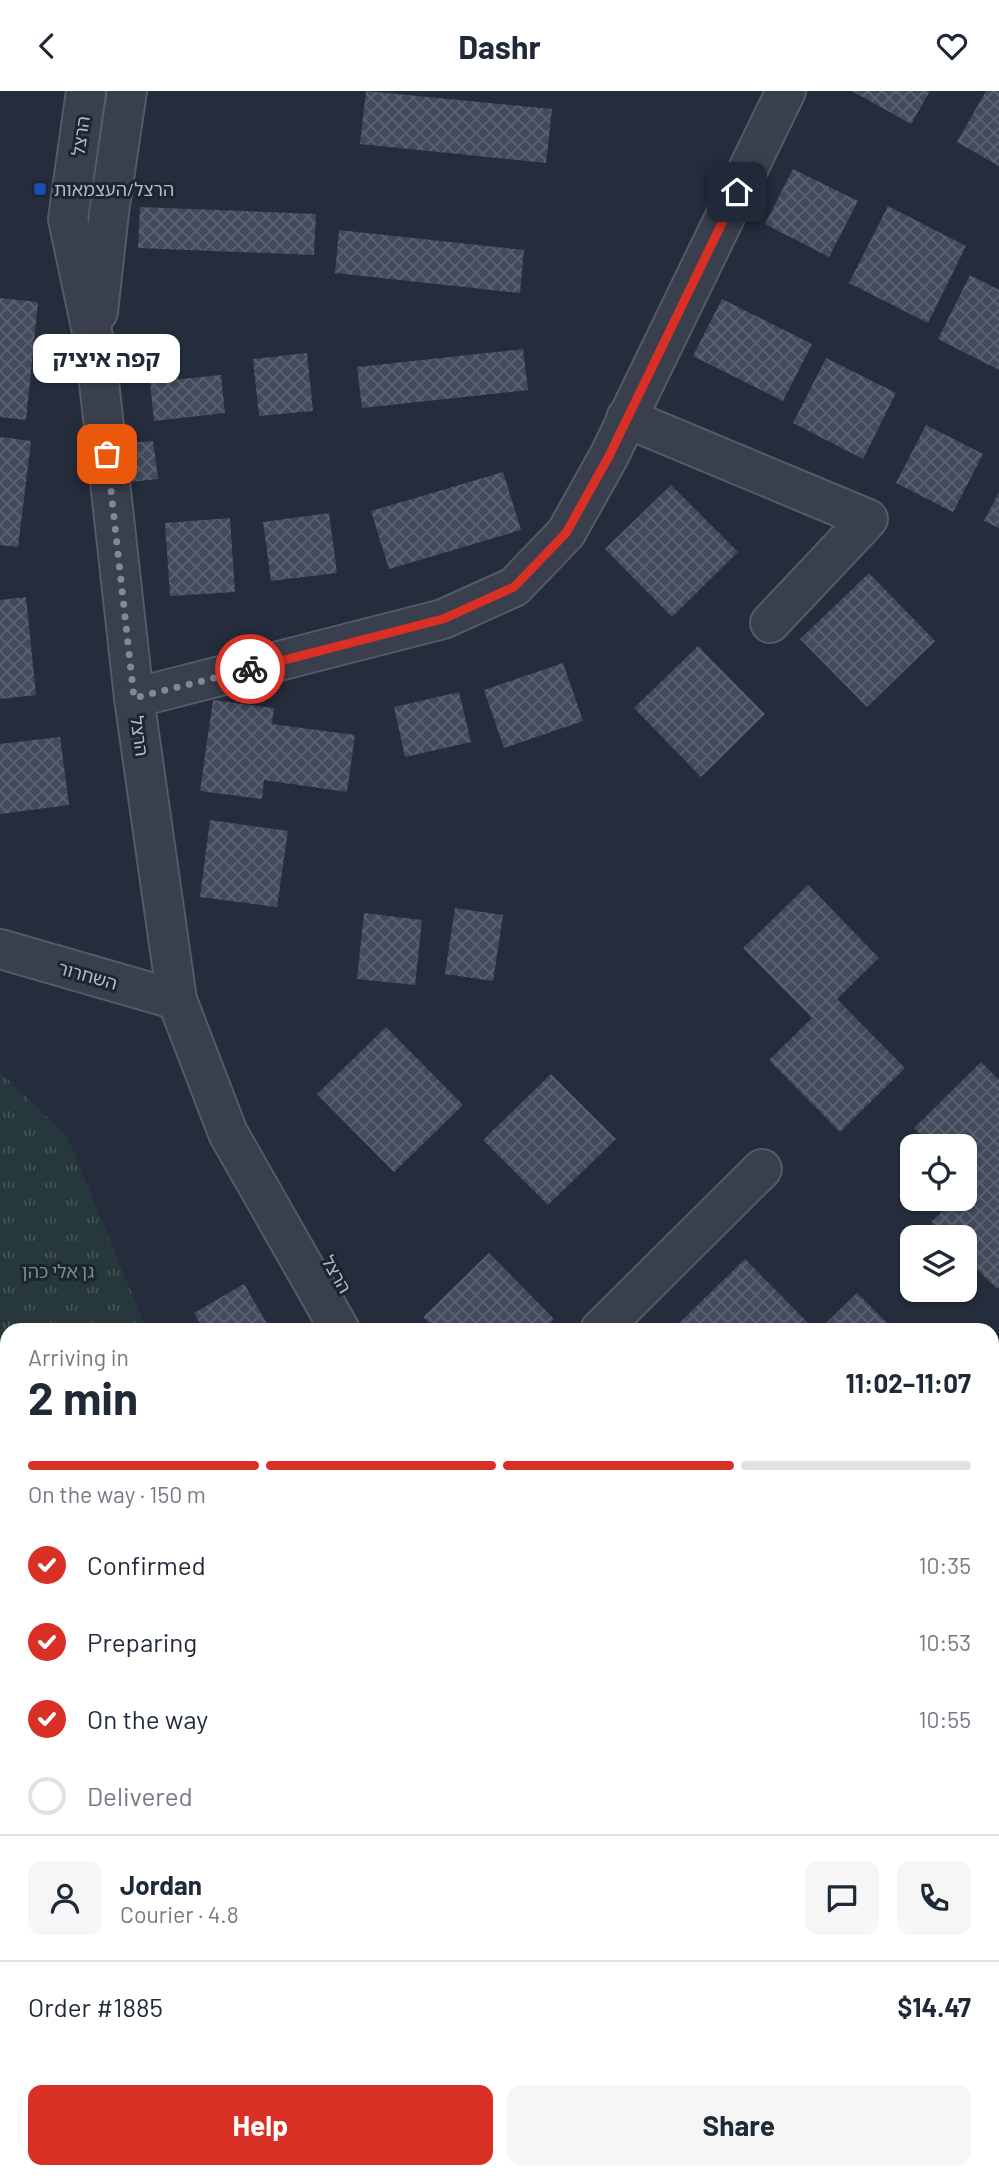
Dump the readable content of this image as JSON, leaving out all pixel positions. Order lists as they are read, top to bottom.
{
  "streets": {
    "street": ["הרצל", "השחרור"]
  },
  "crossings": [
    ["הרצל", "השחרור"]
  ],
  "parks": ["גן אלי כהן"],
  "places": {
    "transit": ["הרצל/העצמאות"],
    "other": ["קפה איציק"]
  },
  "page": {
    "header": "Dashr",
    "bubble": "קפה איציק",
    "heading": ["2 min", "Arriving in", "11:02–11:07"],
    "panel": [
      "Jordan",
      "Courier · 4.8",
      "Order #1885",
      "$14.47"
    ],
    "bar": "On the way · 150 m",
    "list": [
      ["Confirmed", "10:35"],
      ["Preparing", "10:53"],
      ["On the way", "10:55"],
      "Delivered"
    ],
    "buttons": ["Help", "Share"]
  }
}
